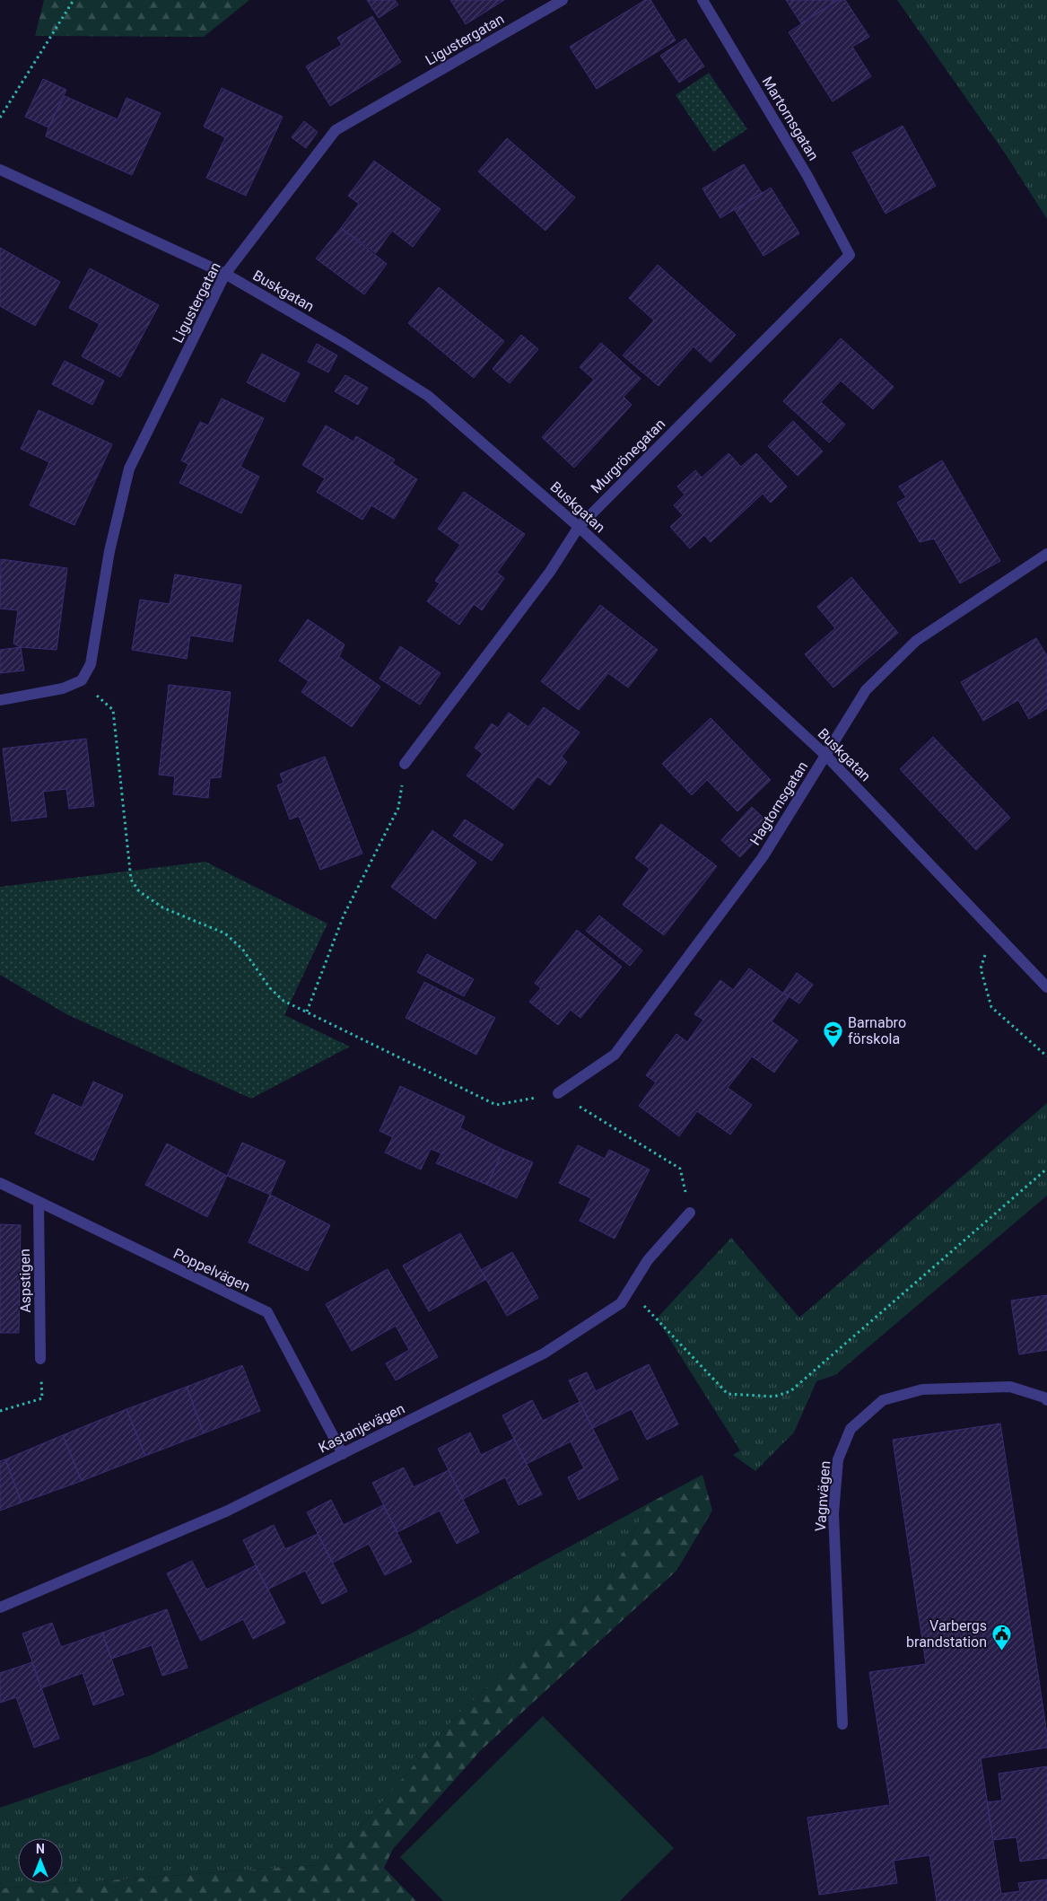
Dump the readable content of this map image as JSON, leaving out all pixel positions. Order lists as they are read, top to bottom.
{
  "streets": {
    "street": [
      "Ligustergatan",
      "Martornsgatan",
      "Buskgatan",
      "Murgrönegatan",
      "Hagtornsgatan",
      "Poppelvägen",
      "Aspstigen",
      "Kastanjevägen",
      "Vagnvägen"
    ]
  },
  "crossings": [
    ["Ligustergatan", "Buskgatan"],
    ["Martornsgatan", "Murgrönegatan"],
    ["Buskgatan", "Murgrönegatan"],
    ["Buskgatan", "Hagtornsgatan"],
    ["Poppelvägen", "Aspstigen"],
    ["Poppelvägen", "Kastanjevägen"]
  ],
  "places": {
    "school or university": ["Barnabro förskola"],
    "public building": ["Varbergs brandstation"]
  },
  "north": "top"
}
